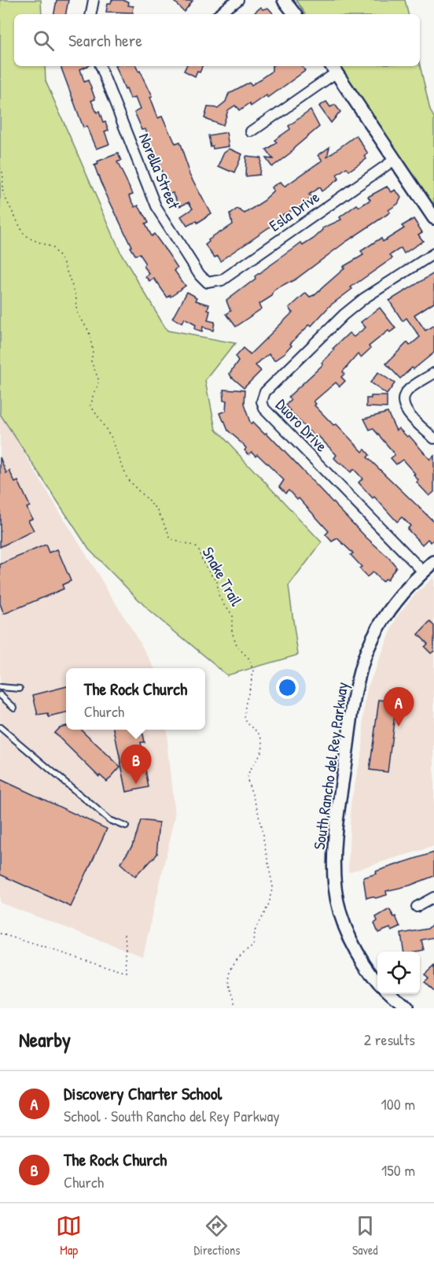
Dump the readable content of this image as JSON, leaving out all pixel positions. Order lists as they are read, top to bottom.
{
  "streets": {
    "street": [
      "Norella Street",
      "Esla Drive",
      "Duoro Drive",
      "South Rancho del Rey Parkway"
    ],
    "path": ["Snake Trail"]
  },
  "crossings": [
    ["Norella Street", "Esla Drive"],
    ["Duoro Drive", "South Rancho del Rey Parkway"]
  ],
  "page": {
    "search": "Search here",
    "popup": ["The Rock Church", "Church"],
    "pins": ["A", "B"],
    "heading": ["Nearby", "2 results"],
    "list": [
      {
        "mark": "A",
        "name": "Discovery Charter School",
        "note": "School · South Rancho del Rey Parkway",
        "value": "100 m"
      },
      {
        "mark": "B",
        "name": "The Rock Church",
        "note": "Church",
        "value": "150 m"
      }
    ],
    "nav": ["Map", "Directions", "Saved"]
  }
}
